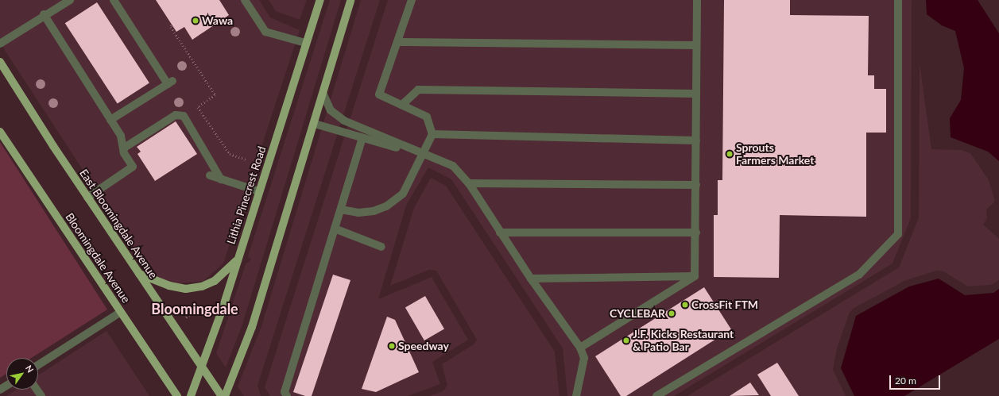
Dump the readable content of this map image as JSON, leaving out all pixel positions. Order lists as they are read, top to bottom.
{
  "streets": {
    "main road": ["Lithia Pinecrest Road", "East Bloomingdale Avenue", "Bloomingdale Avenue"]
  },
  "crossings": [
    ["Lithia Pinecrest Road", "East Bloomingdale Avenue"]
  ],
  "districts": ["Bloomingdale"],
  "places": [
    "Wawa",
    "Sprouts Farmers Market",
    "CrossFit FTM",
    "CYCLEBAR",
    "J.F. Kicks Restaurant & Patio Bar",
    "Speedway"
  ],
  "scale_bar": "20 m",
  "north": "top right"
}
